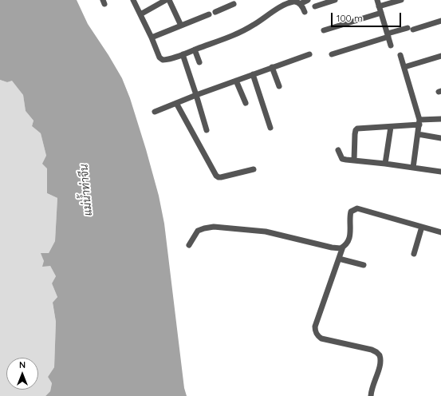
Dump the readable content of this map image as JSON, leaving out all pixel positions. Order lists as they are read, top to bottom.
{
  "water": ["แม่น้ำท่าจีน"],
  "scale_bar": "100 m",
  "north": "top"
}
